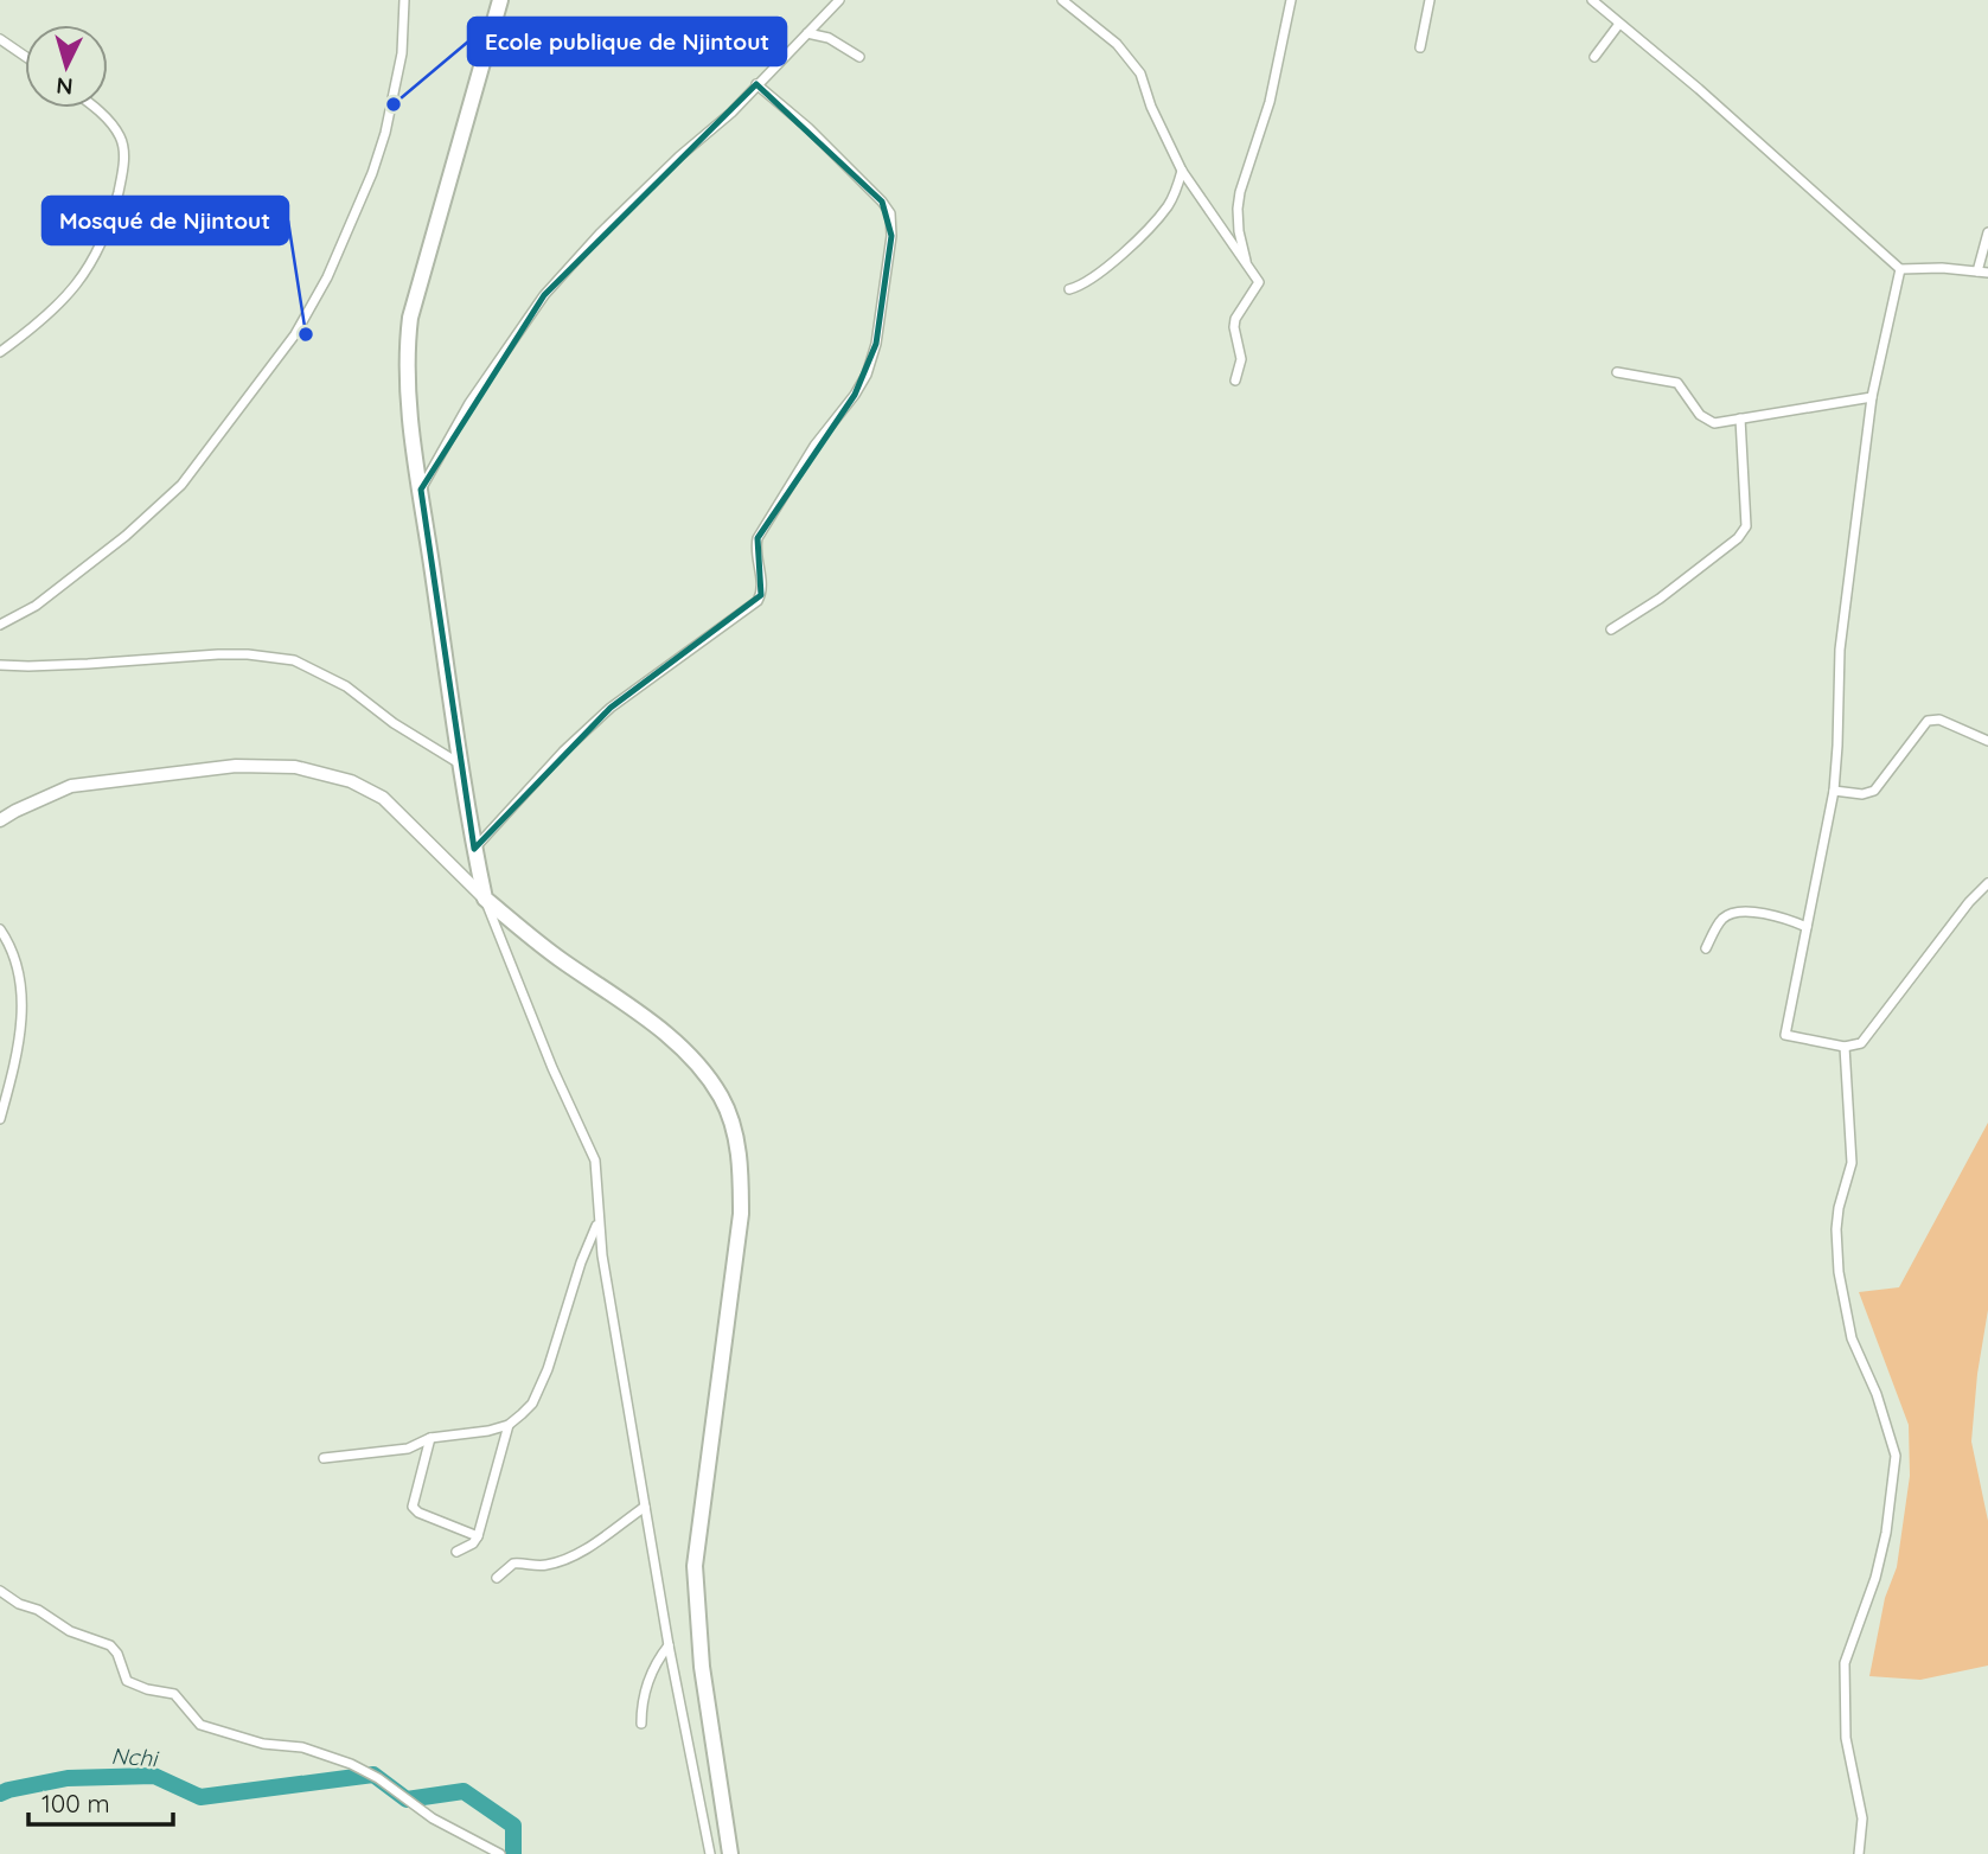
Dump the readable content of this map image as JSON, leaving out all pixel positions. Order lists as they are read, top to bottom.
{
  "water": ["Nchi"],
  "places": ["Ecole publique de Njintout", "Mosqué de Njintout"],
  "scale_bar": "100 m",
  "north": "bottom"
}
